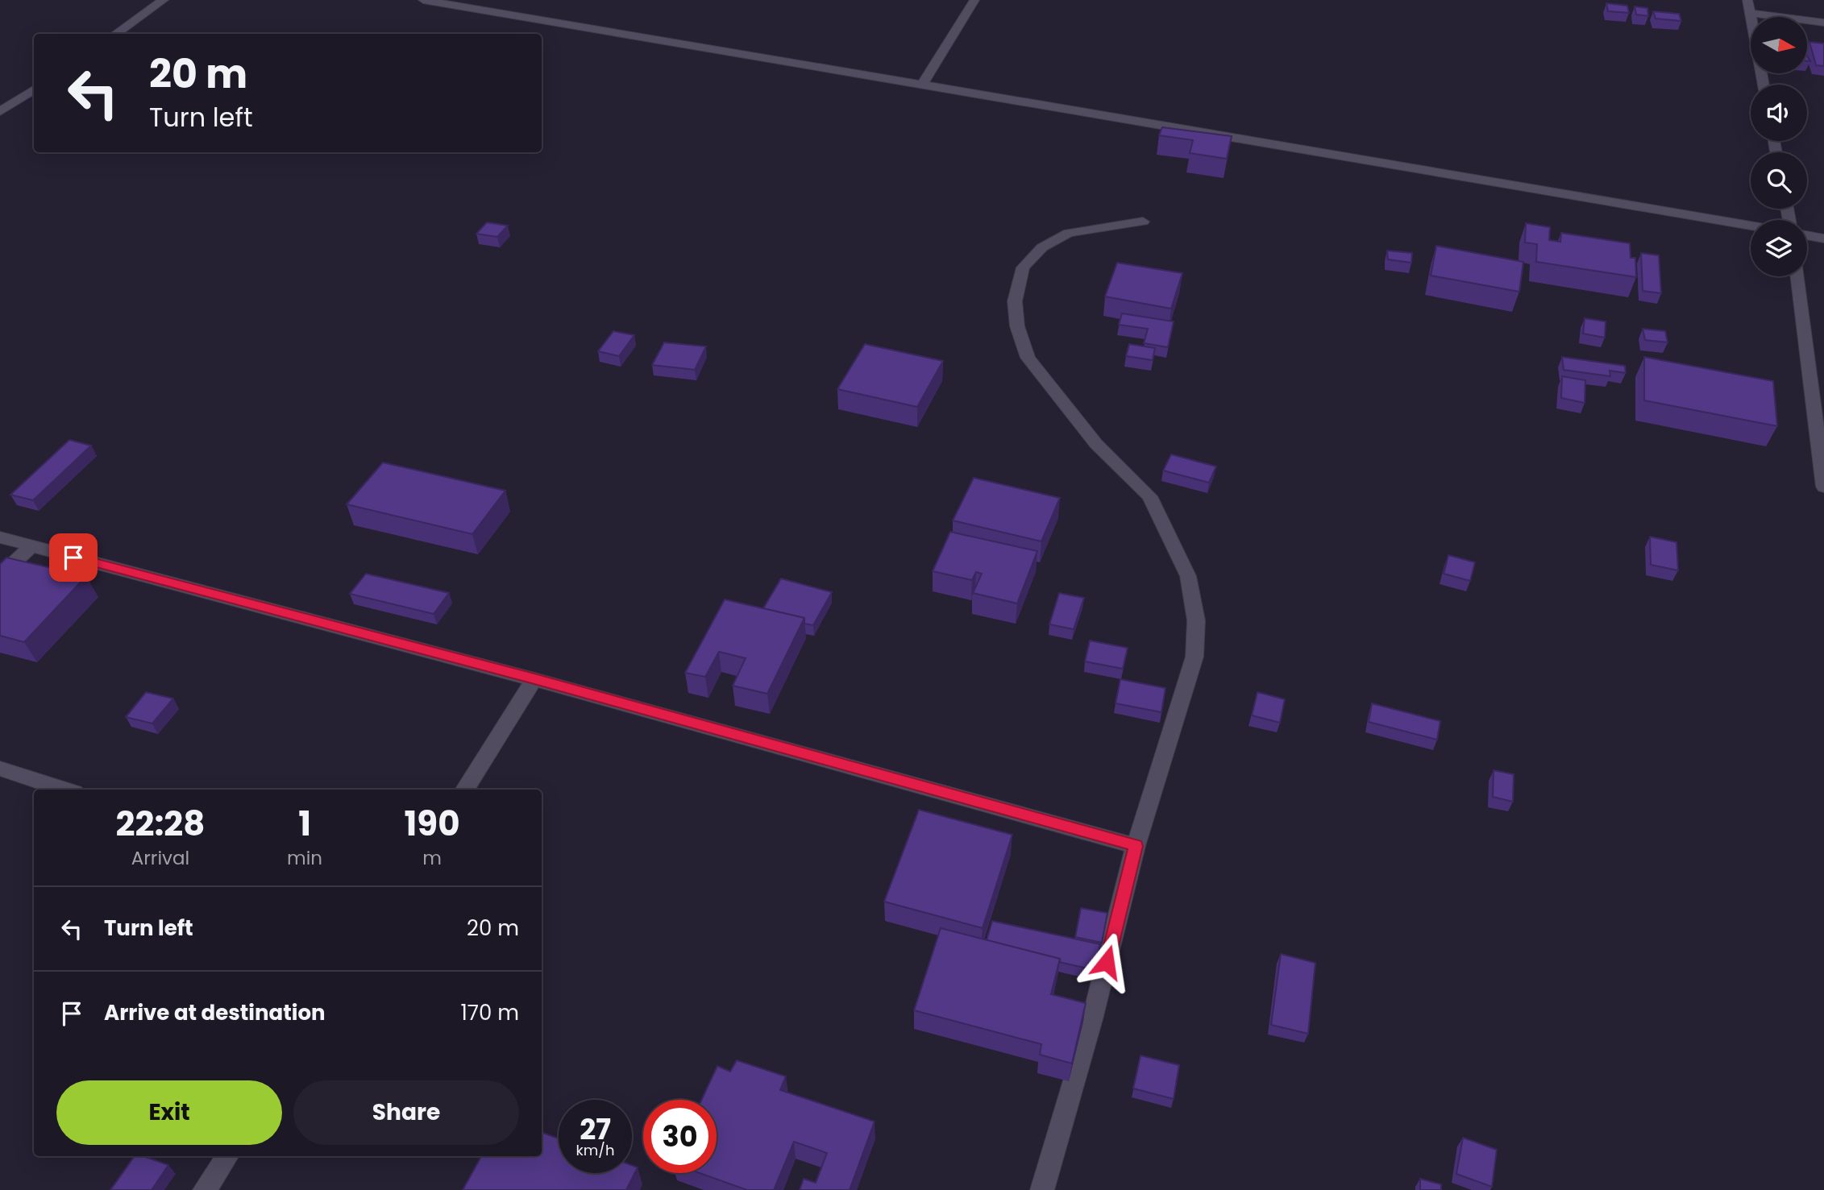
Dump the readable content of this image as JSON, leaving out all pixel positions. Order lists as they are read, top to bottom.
{
  "north": "right",
  "page": {
    "turn": ["20 m", "Turn left"],
    "eta": [
      "22:28",
      "Arrival",
      "1",
      "min",
      "190",
      "m"
    ],
    "list": [
      {
        "name": "Turn left",
        "value": "20 m"
      },
      {
        "name": "Arrive at destination",
        "value": "170 m"
      }
    ],
    "buttons": ["Exit", "Share"],
    "speed": "27 km/h",
    "limit": "30"
  }
}
